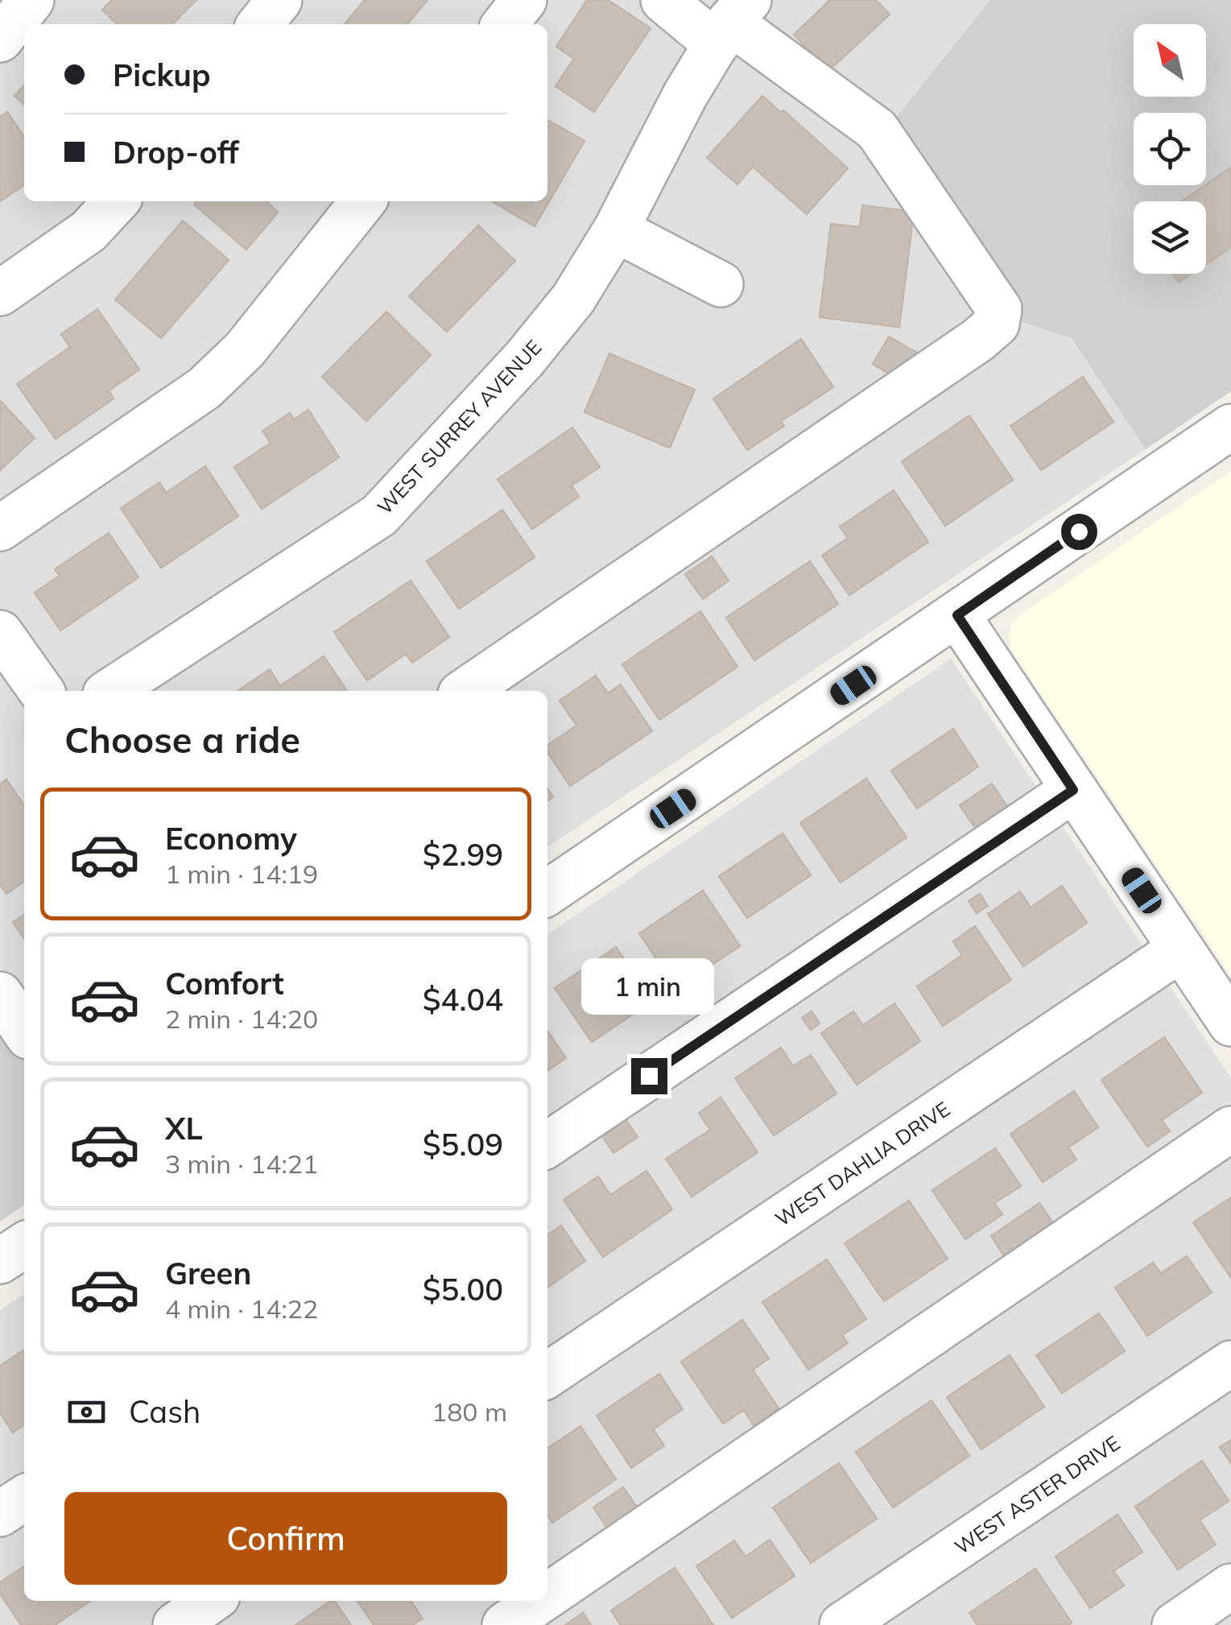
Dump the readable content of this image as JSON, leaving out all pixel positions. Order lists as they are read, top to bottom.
{
  "streets": {
    "street": ["WEST SURREY AVENUE", "WEST DAHLIA DRIVE", "WEST ASTER DRIVE"]
  },
  "north": "top left",
  "page": {
    "banner": ["Pickup", "Drop-off"],
    "heading": "Choose a ride",
    "list": [
      {
        "name": "Economy",
        "note": "1 min · 14:19",
        "value": "$2.99"
      },
      {
        "name": "Comfort",
        "note": "2 min · 14:20",
        "value": "$4.04"
      },
      {
        "name": "XL",
        "note": "3 min · 14:21",
        "value": "$5.09"
      },
      {
        "name": "Green",
        "note": "4 min · 14:22",
        "value": "$5.00"
      }
    ],
    "bubble": "1 min",
    "pay": ["Cash", "180 m"],
    "buttons": "Confirm"
  }
}
